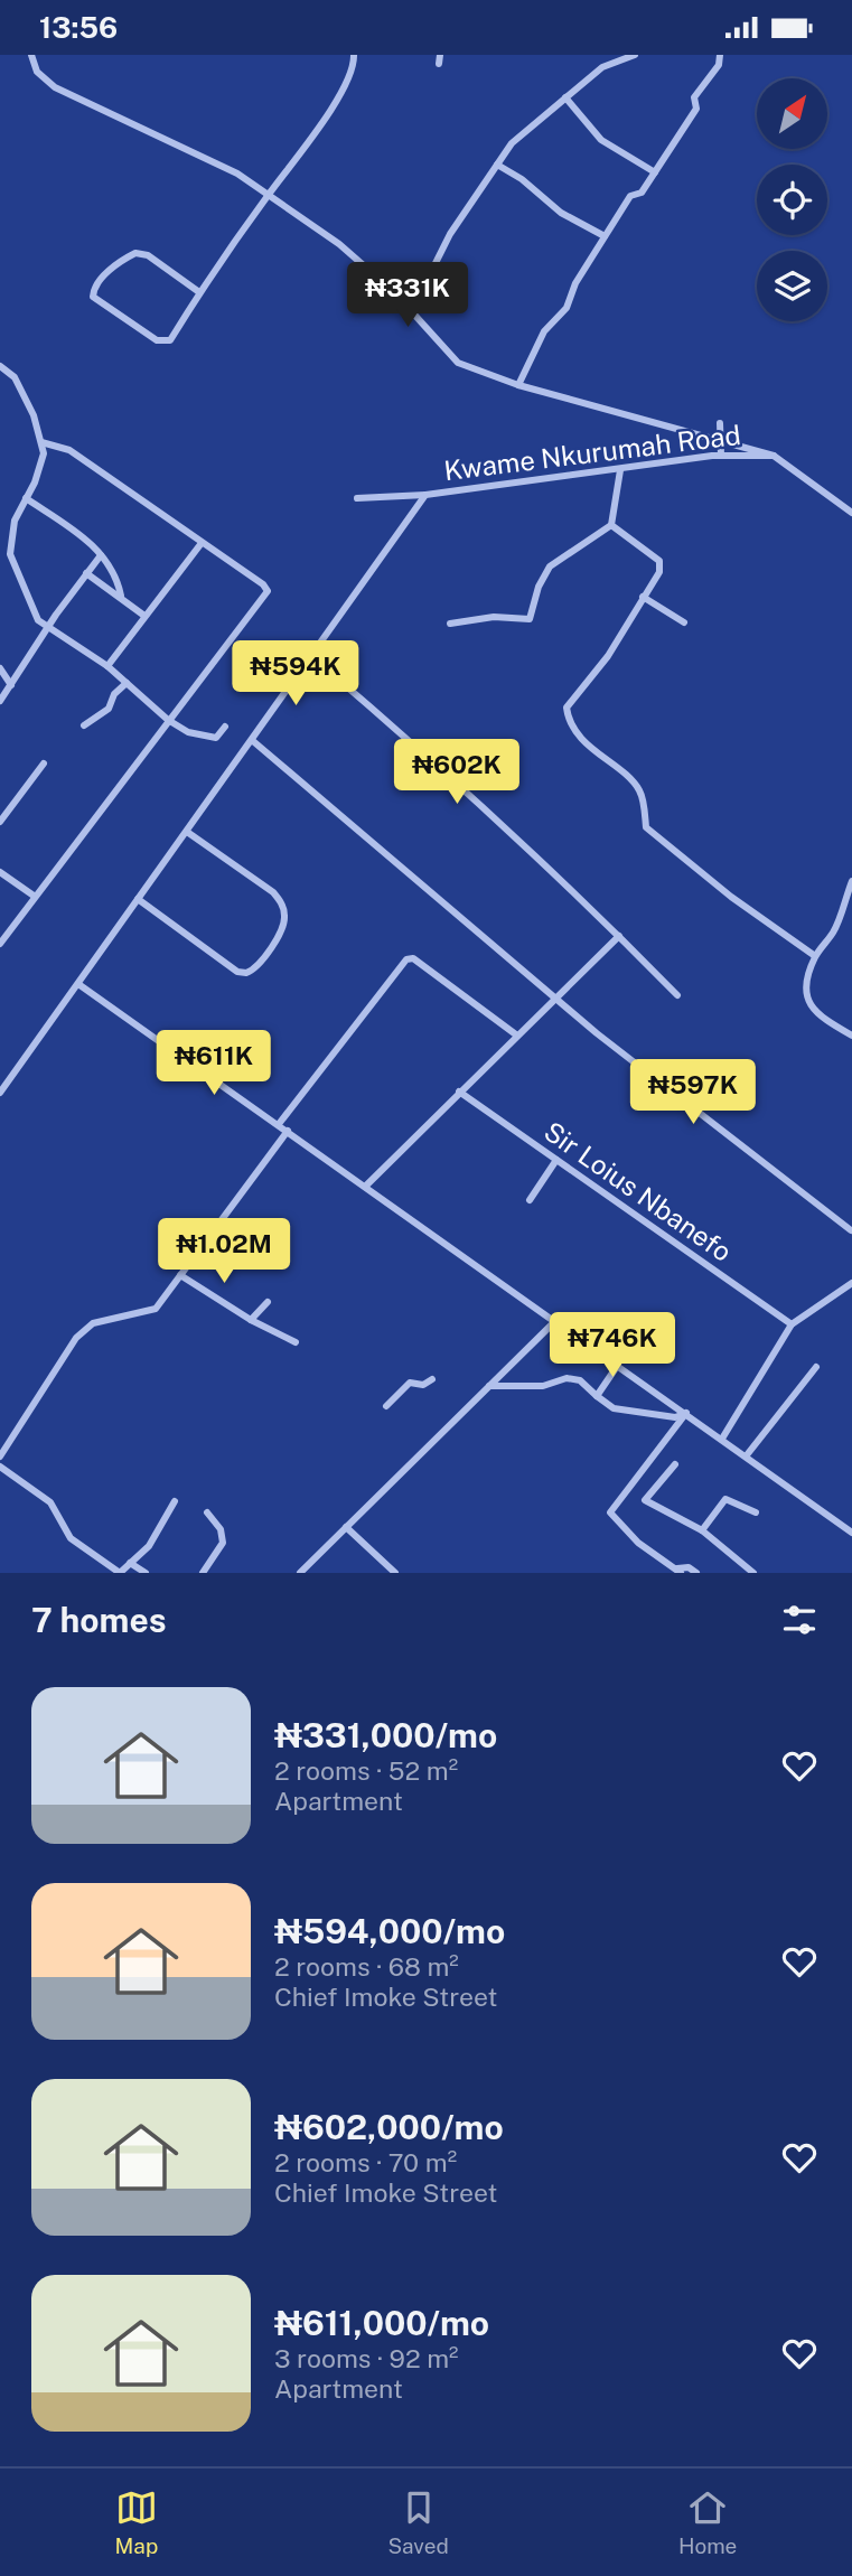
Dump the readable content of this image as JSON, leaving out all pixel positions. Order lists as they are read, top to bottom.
{
  "streets": {
    "street": ["Kwame Nkurumah Road", "Sir Loius Nbanefo"]
  },
  "north": "top right",
  "page": {
    "status": "13:56",
    "price": [
      "₦331K",
      "₦594K",
      "₦602K",
      "₦611K",
      "₦597K",
      "₦1.02M",
      "₦746K"
    ],
    "heading": "7 homes",
    "list": [
      {
        "name": "₦331,000/mo",
        "note": "2 rooms · 52 m² · Apartment"
      },
      {
        "name": "₦594,000/mo",
        "note": "2 rooms · 68 m² · Chief Imoke Street"
      },
      {
        "name": "₦602,000/mo",
        "note": "2 rooms · 70 m² · Chief Imoke Street"
      },
      {
        "name": "₦611,000/mo",
        "note": "3 rooms · 92 m² · Apartment"
      }
    ],
    "tabs": ["Map", "Saved", "Home"]
  }
}
